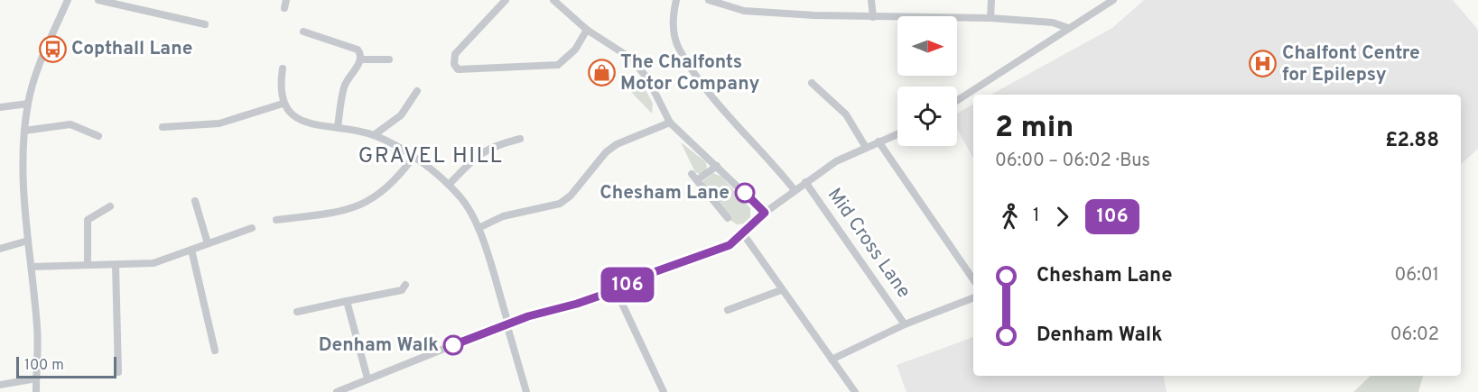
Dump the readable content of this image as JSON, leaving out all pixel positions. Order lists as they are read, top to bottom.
{
  "streets": {
    "street": ["Mid Cross Lane"]
  },
  "districts": ["GRAVEL HILL"],
  "places": {
    "bus stop": ["Copthall Lane"],
    "hospital": ["Chalfont Centre for Epilepsy"],
    "shop": ["The Chalfonts Motor Company"],
    "other": ["Chesham Lane", "Denham Walk"]
  },
  "lines": ["bus line 106"],
  "scale_bar": "100 m",
  "north": "right",
  "page": {
    "on_map": "106",
    "heading": ["2 min", "06:00 – 06:02 · Bus", "£2.88"],
    "legs": ["1", "106"],
    "list": [
      {
        "name": "Chesham Lane",
        "value": "06:01"
      },
      {
        "name": "Denham Walk",
        "value": "06:02"
      }
    ],
    "scale": "100 m"
  }
}
